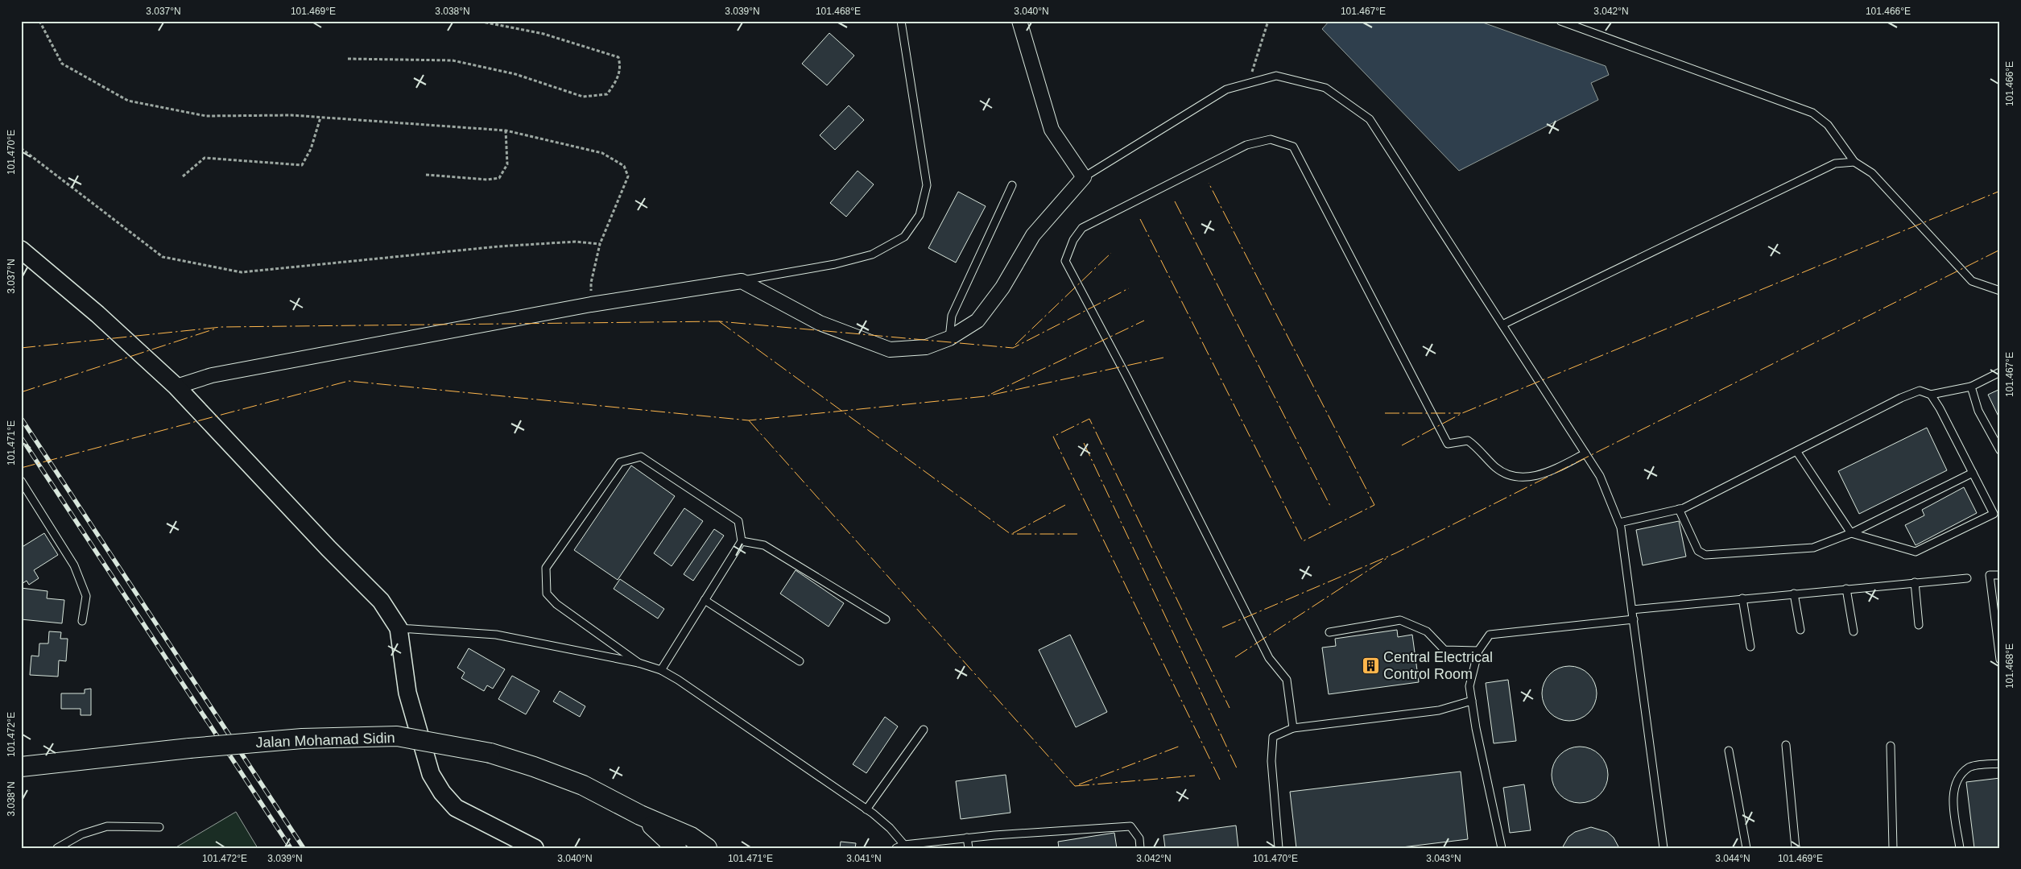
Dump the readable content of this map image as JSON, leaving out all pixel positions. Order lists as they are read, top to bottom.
{
  "streets": {
    "main road": ["Jalan Mohamad Sidin"]
  },
  "places": {
    "building": ["Central Electrical Control Room"]
  },
  "coordinates": [
    "3.037°N",
    "101.469°E",
    "3.038°N",
    "3.039°N",
    "101.468°E",
    "3.040°N",
    "101.467°E",
    "3.042°N",
    "101.466°E",
    "101.470°E",
    "101.471°E",
    "101.472°E",
    "3.041°N",
    "3.043°N",
    "3.044°N"
  ]
}
